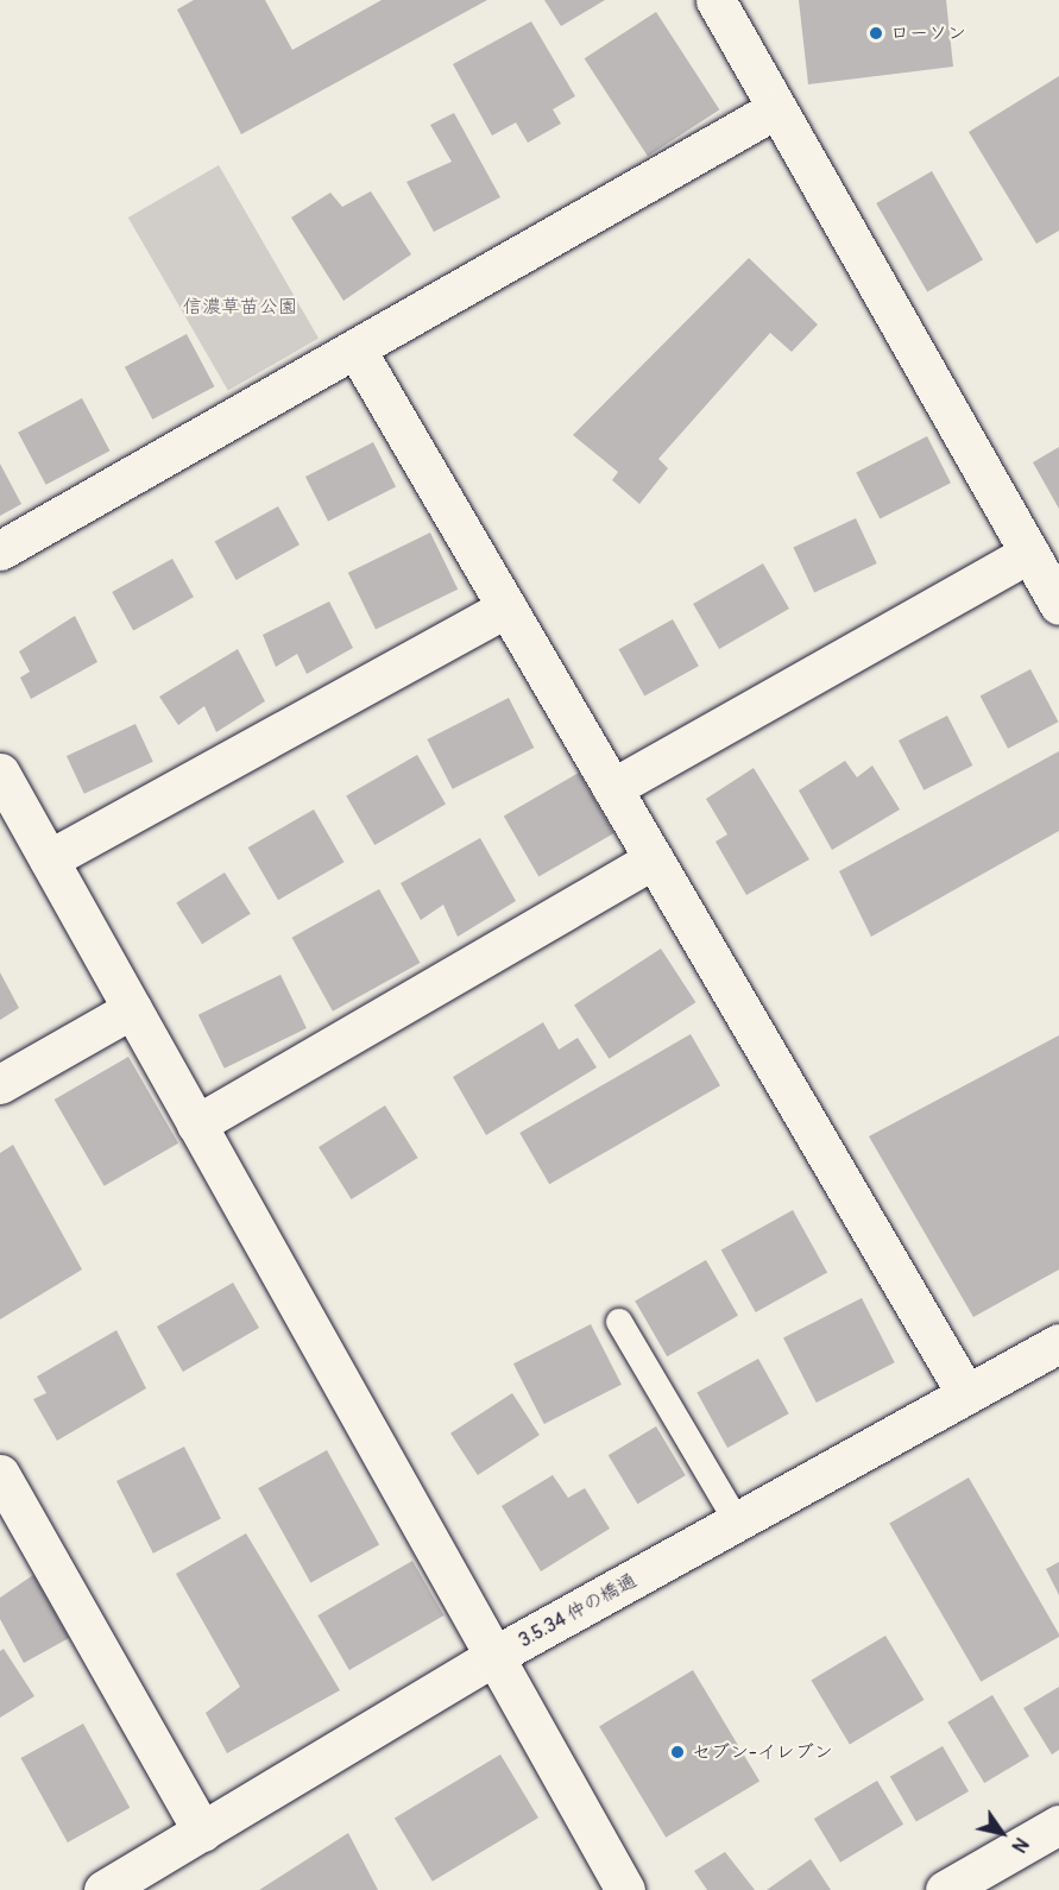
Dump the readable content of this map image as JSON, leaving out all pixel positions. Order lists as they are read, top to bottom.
{
  "streets": {
    "street": ["3.5.34 仲の橋通"]
  },
  "parks": ["信濃草苗公園"],
  "places": ["ローソン", "セブン-イレブン"],
  "north": "bottom right"
}
